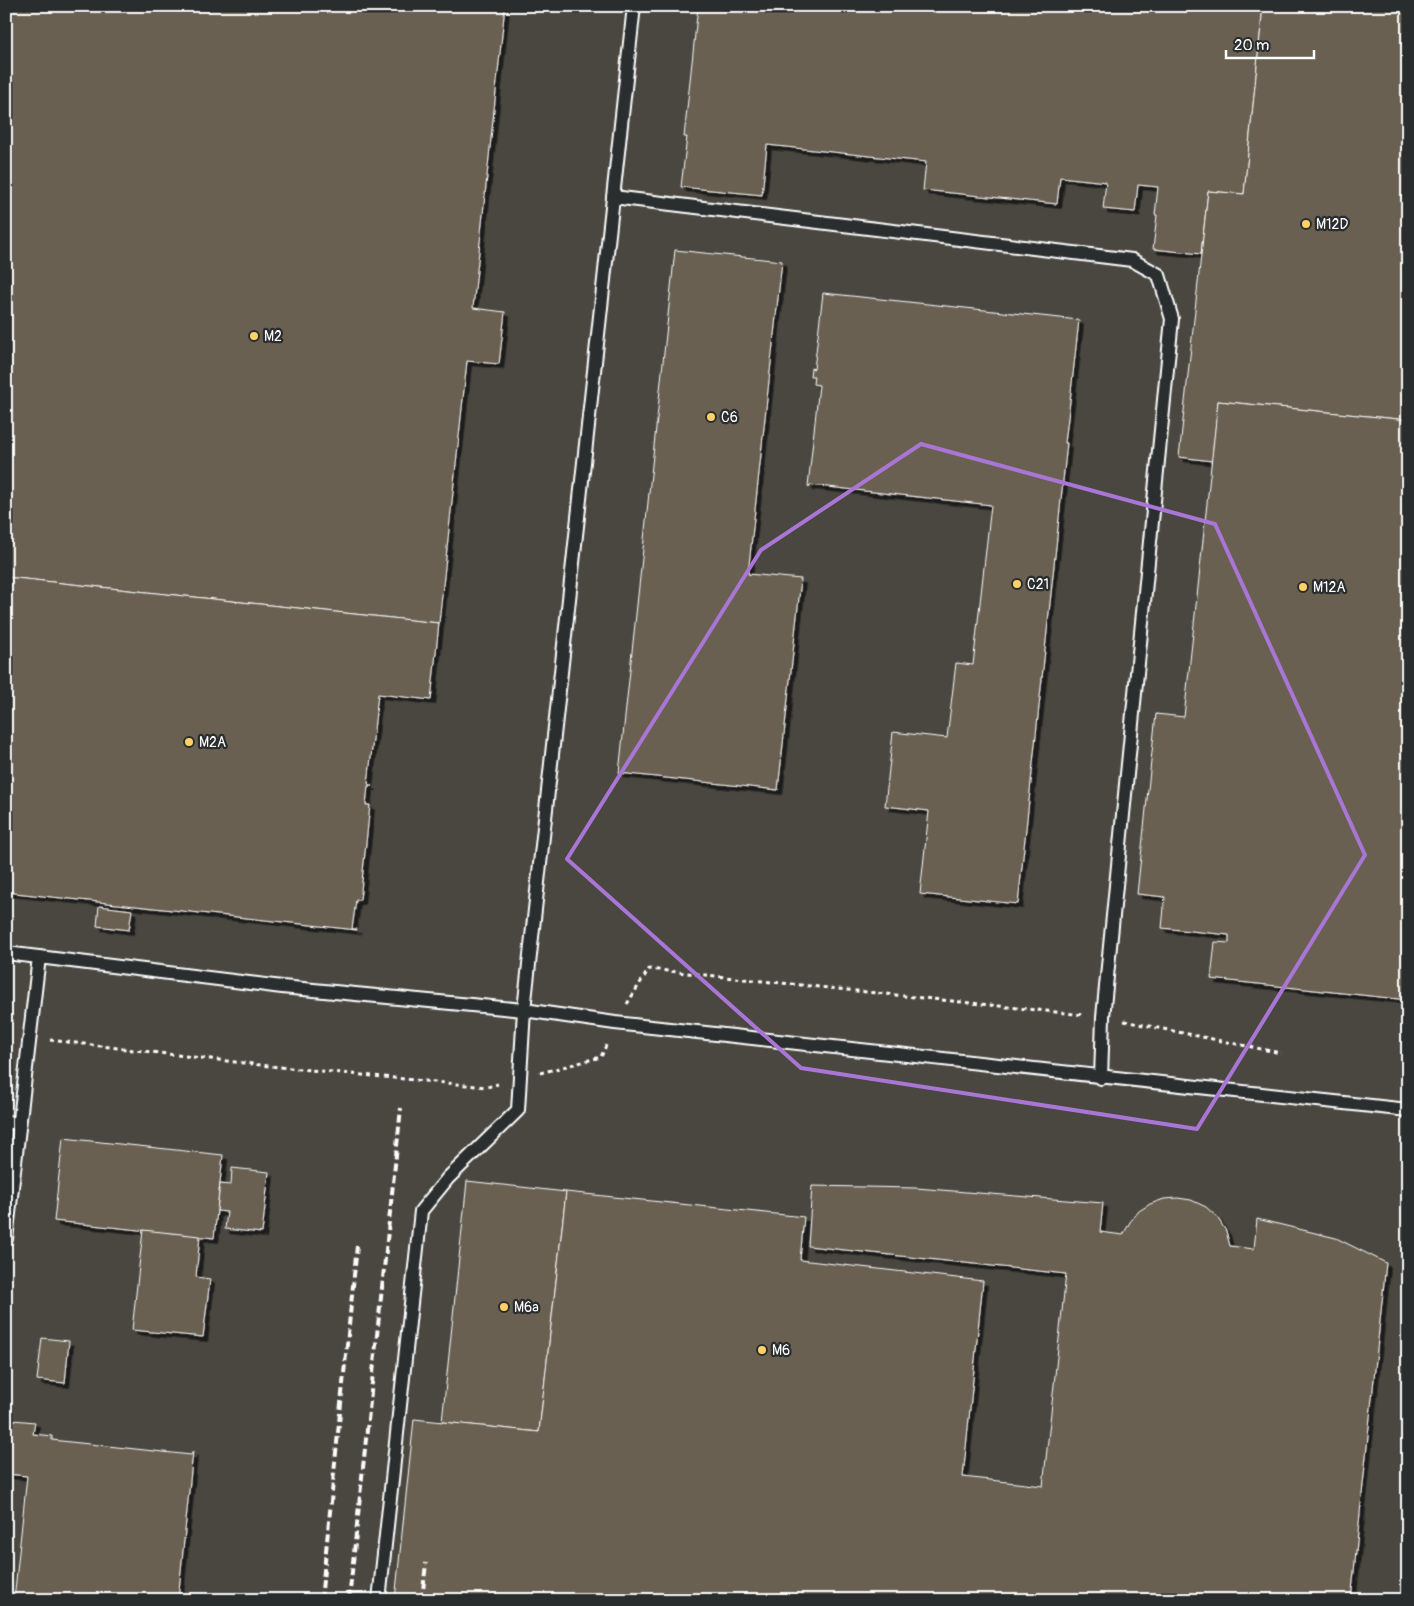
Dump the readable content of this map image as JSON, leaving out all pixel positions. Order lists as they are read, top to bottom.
{
  "places": [
    "M12D",
    "M2",
    "C6",
    "C21",
    "M12A",
    "M2A",
    "M6a",
    "M6"
  ],
  "scale_bar": "20 m"
}
